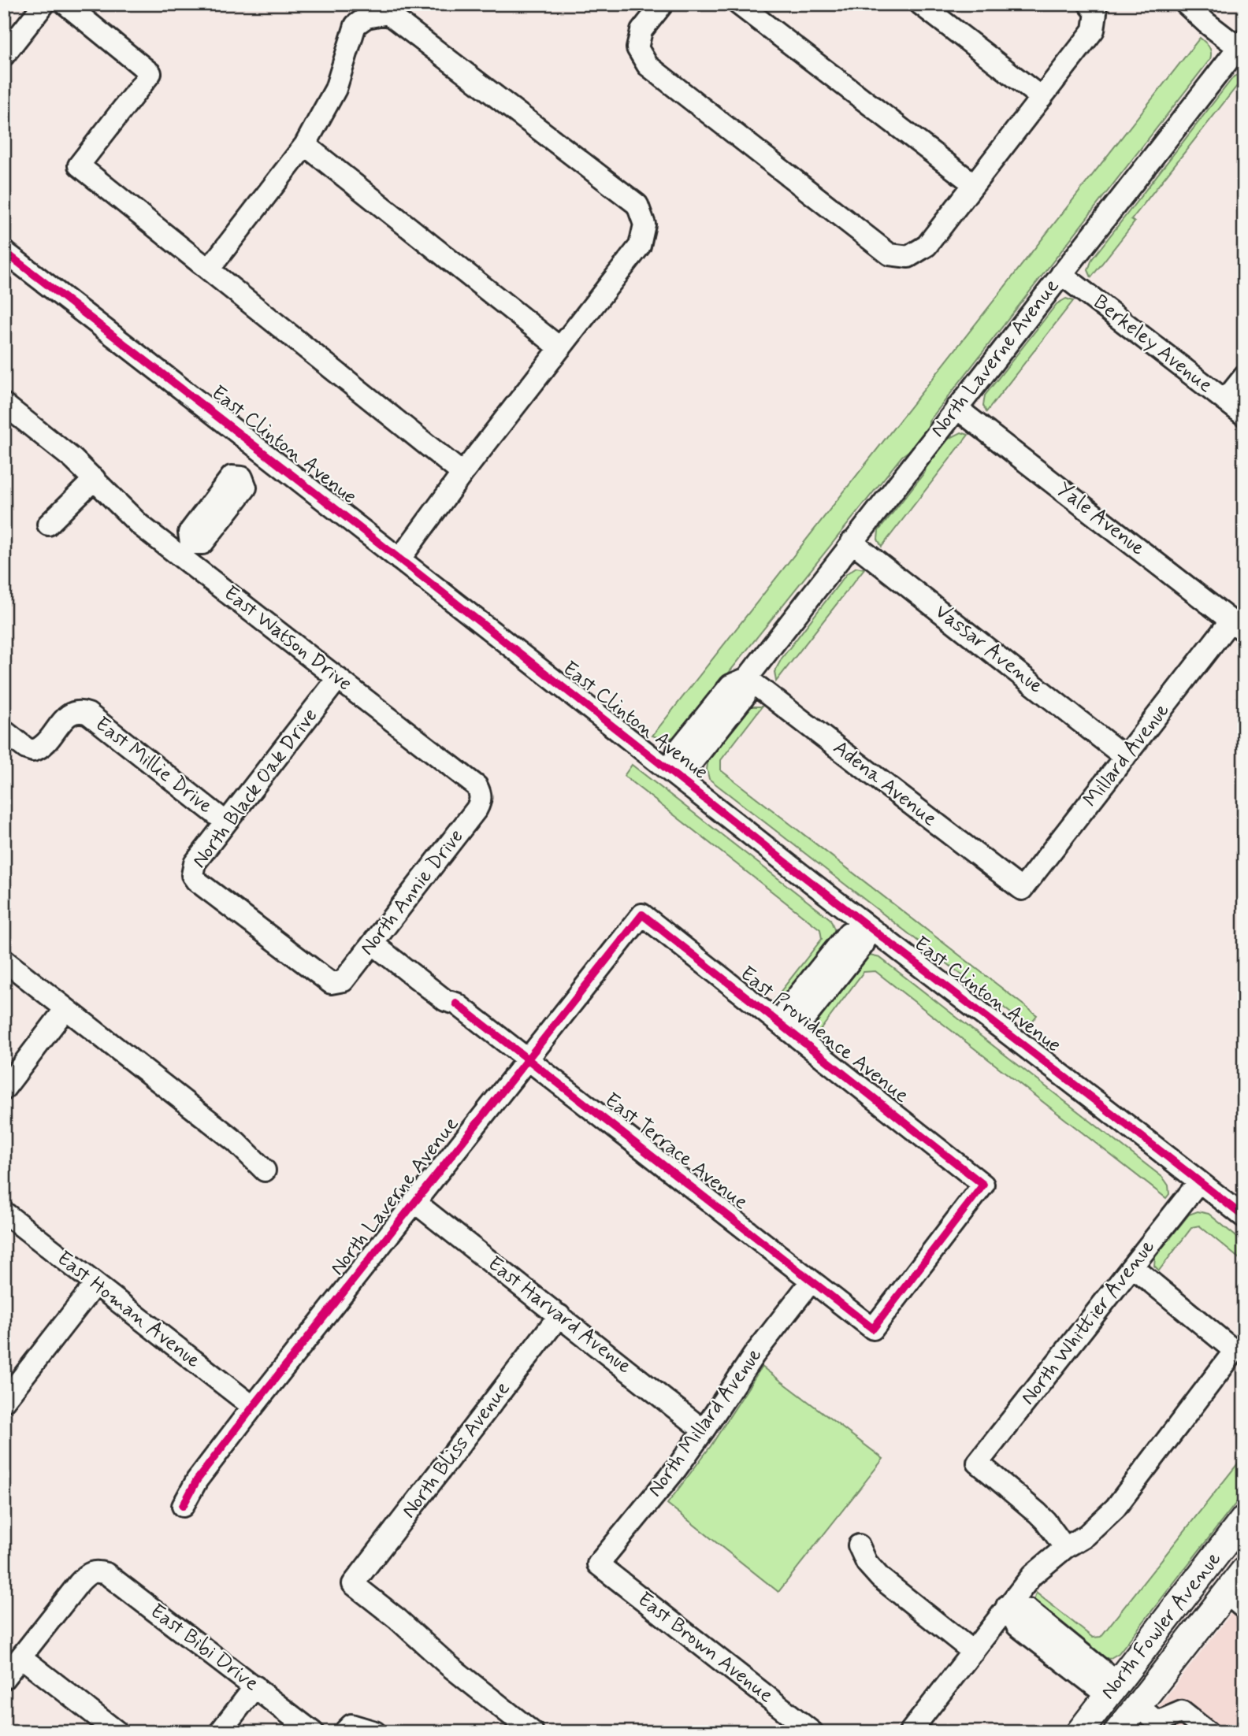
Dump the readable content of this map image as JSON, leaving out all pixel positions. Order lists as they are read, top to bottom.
{
  "streets": {
    "main road": ["North Fowler Avenue"],
    "street": [
      "Berkeley Avenue",
      "North Laverne Avenue",
      "East Clinton Avenue",
      "Yale Avenue",
      "East Watson Drive",
      "Vassar Avenue",
      "Millard Avenue",
      "East Millie Drive",
      "Adena Avenue",
      "North Black Oak Drive",
      "North Annie Drive",
      "East Providence Avenue",
      "East Terrace Avenue",
      "East Homan Avenue",
      "East Harvard Avenue",
      "North Whittier Avenue",
      "North Millard Avenue",
      "North Bliss Avenue",
      "East Bibi Drive",
      "East Brown Avenue"
    ]
  },
  "crossings": [
    ["Berkeley Avenue", "North Laverne Avenue"],
    ["North Laverne Avenue", "Yale Avenue"],
    ["North Laverne Avenue", "Vassar Avenue"],
    ["North Laverne Avenue", "Adena Avenue"],
    ["North Laverne Avenue", "East Providence Avenue"],
    ["North Laverne Avenue", "East Terrace Avenue"],
    ["North Laverne Avenue", "East Homan Avenue"],
    ["North Laverne Avenue", "East Harvard Avenue"],
    ["East Clinton Avenue", "North Whittier Avenue"],
    ["Yale Avenue", "Millard Avenue"],
    ["East Watson Drive", "North Black Oak Drive"],
    ["East Watson Drive", "North Annie Drive"],
    ["Vassar Avenue", "Millard Avenue"],
    ["Millard Avenue", "Adena Avenue"],
    ["East Millie Drive", "North Black Oak Drive"],
    ["North Black Oak Drive", "North Annie Drive"],
    ["North Annie Drive", "East Terrace Avenue"],
    ["East Providence Avenue", "East Terrace Avenue"],
    ["East Terrace Avenue", "North Millard Avenue"],
    ["East Harvard Avenue", "North Millard Avenue"],
    ["East Harvard Avenue", "North Bliss Avenue"],
    ["North Millard Avenue", "East Brown Avenue"]
  ]
}
